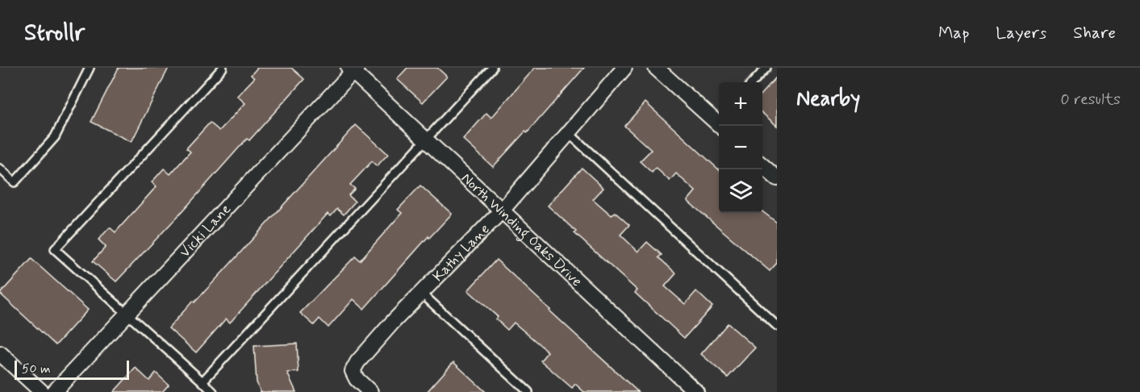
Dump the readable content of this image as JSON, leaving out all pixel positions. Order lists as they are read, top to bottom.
{
  "streets": {
    "street": ["Vicki Lane", "North Winding Oaks Drive", "Kathy Lane"]
  },
  "crossings": [
    ["Vicki Lane", "North Winding Oaks Drive"],
    ["North Winding Oaks Drive", "Kathy Lane"]
  ],
  "scale_bar": "50 m",
  "page": {
    "header": "Strollr",
    "nav": ["Map", "Layers", "Share"],
    "heading": ["Nearby", "0 results"],
    "map_buttons": ["+", "−"],
    "scale": "50 m"
  }
}
